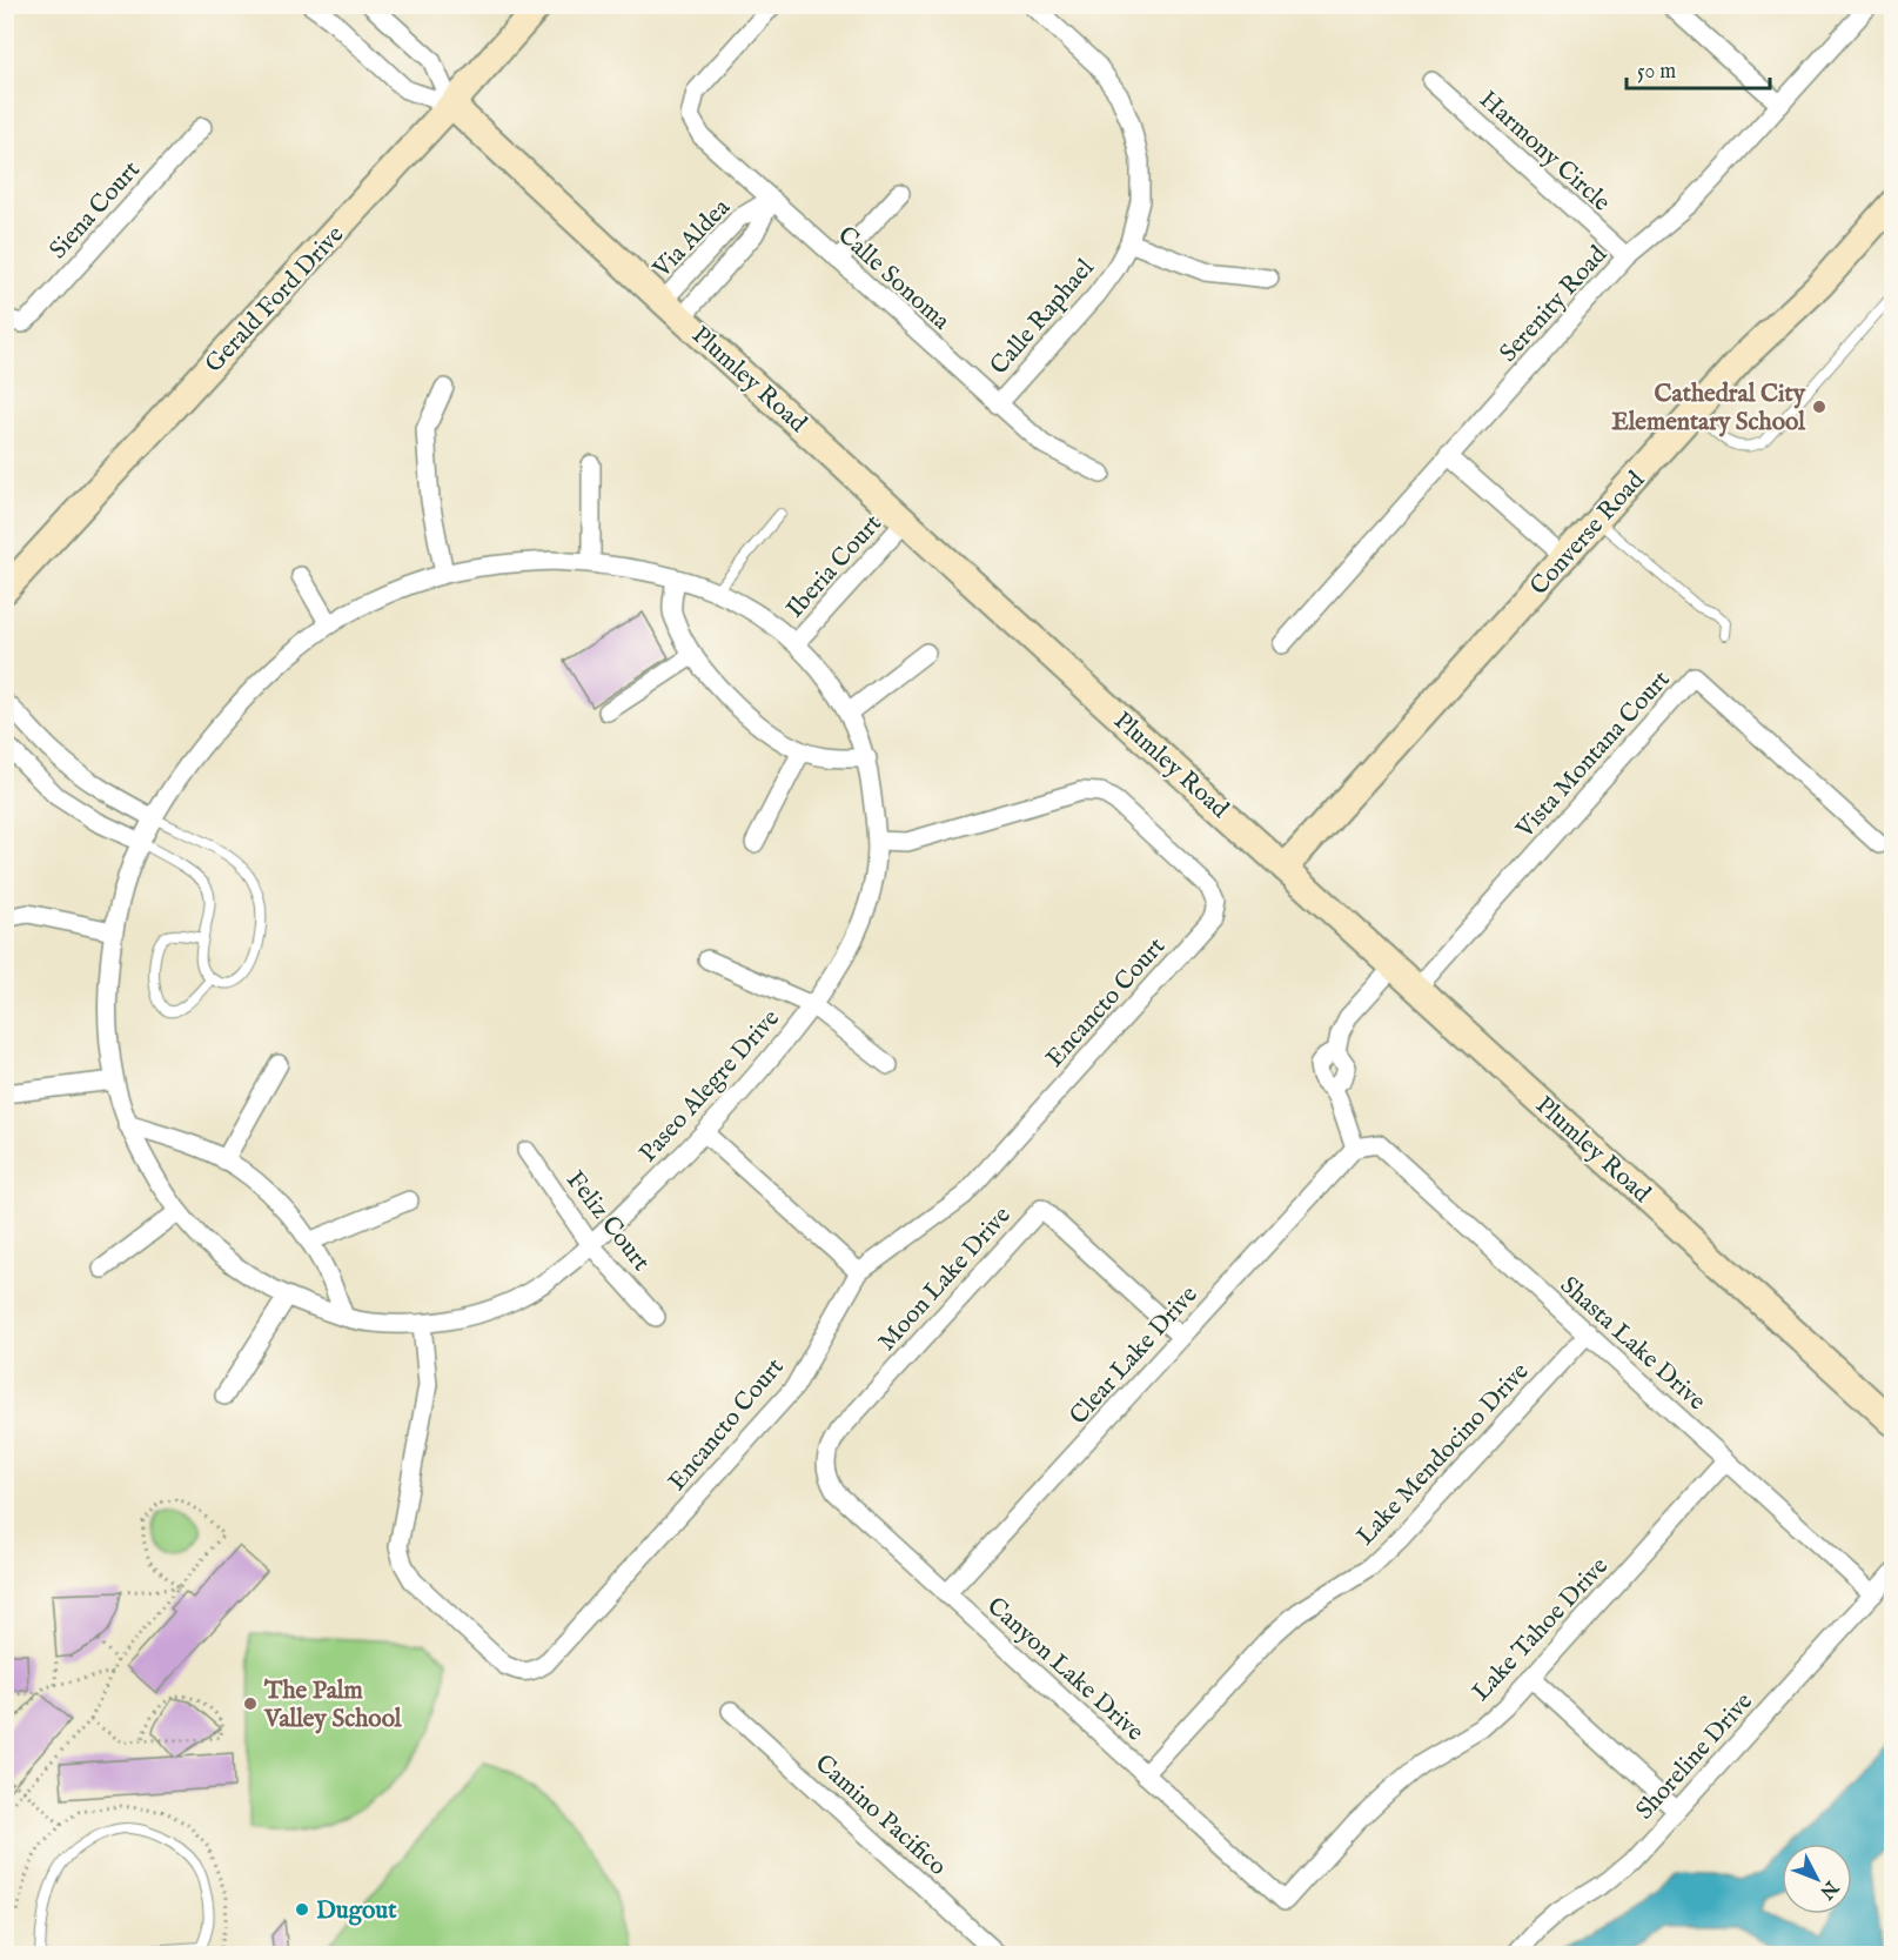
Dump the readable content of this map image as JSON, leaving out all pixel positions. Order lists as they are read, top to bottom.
{
  "streets": {
    "street": [
      "Harmony Circle",
      "Siena Court",
      "Via Aldea",
      "Calle Sonoma",
      "Gerald Ford Drive",
      "Serenity Road",
      "Calle Raphael",
      "Plumley Road",
      "Converse Road",
      "Iberia Court",
      "Vista Montana Court",
      "Encancto Court",
      "Paseo Alegre Drive",
      "Feliz Court",
      "Moon Lake Drive",
      "Shasta Lake Drive",
      "Clear Lake Drive",
      "Lake Mendocino Drive",
      "Lake Tahoe Drive",
      "Canyon Lake Drive",
      "Shoreline Drive",
      "Camino Pacifico"
    ]
  },
  "crossings": [
    ["Harmony Circle", "Serenity Road"],
    ["Via Aldea", "Calle Sonoma"],
    ["Via Aldea", "Plumley Road"],
    ["Calle Sonoma", "Calle Raphael"],
    ["Gerald Ford Drive", "Plumley Road"],
    ["Plumley Road", "Converse Road"],
    ["Plumley Road", "Iberia Court"],
    ["Plumley Road", "Vista Montana Court"],
    ["Iberia Court", "Paseo Alegre Drive"],
    ["Encancto Court", "Paseo Alegre Drive"],
    ["Paseo Alegre Drive", "Feliz Court"],
    ["Moon Lake Drive", "Clear Lake Drive"],
    ["Moon Lake Drive", "Canyon Lake Drive"],
    ["Shasta Lake Drive", "Clear Lake Drive"],
    ["Shasta Lake Drive", "Lake Mendocino Drive"],
    ["Shasta Lake Drive", "Lake Tahoe Drive"],
    ["Shasta Lake Drive", "Shoreline Drive"],
    ["Clear Lake Drive", "Canyon Lake Drive"],
    ["Lake Mendocino Drive", "Canyon Lake Drive"],
    ["Lake Tahoe Drive", "Canyon Lake Drive"]
  ],
  "places": ["Cathedral City Elementary School", "The Palm Valley School", "Dugout"],
  "scale_bar": "50 m",
  "north": "bottom right"
}
